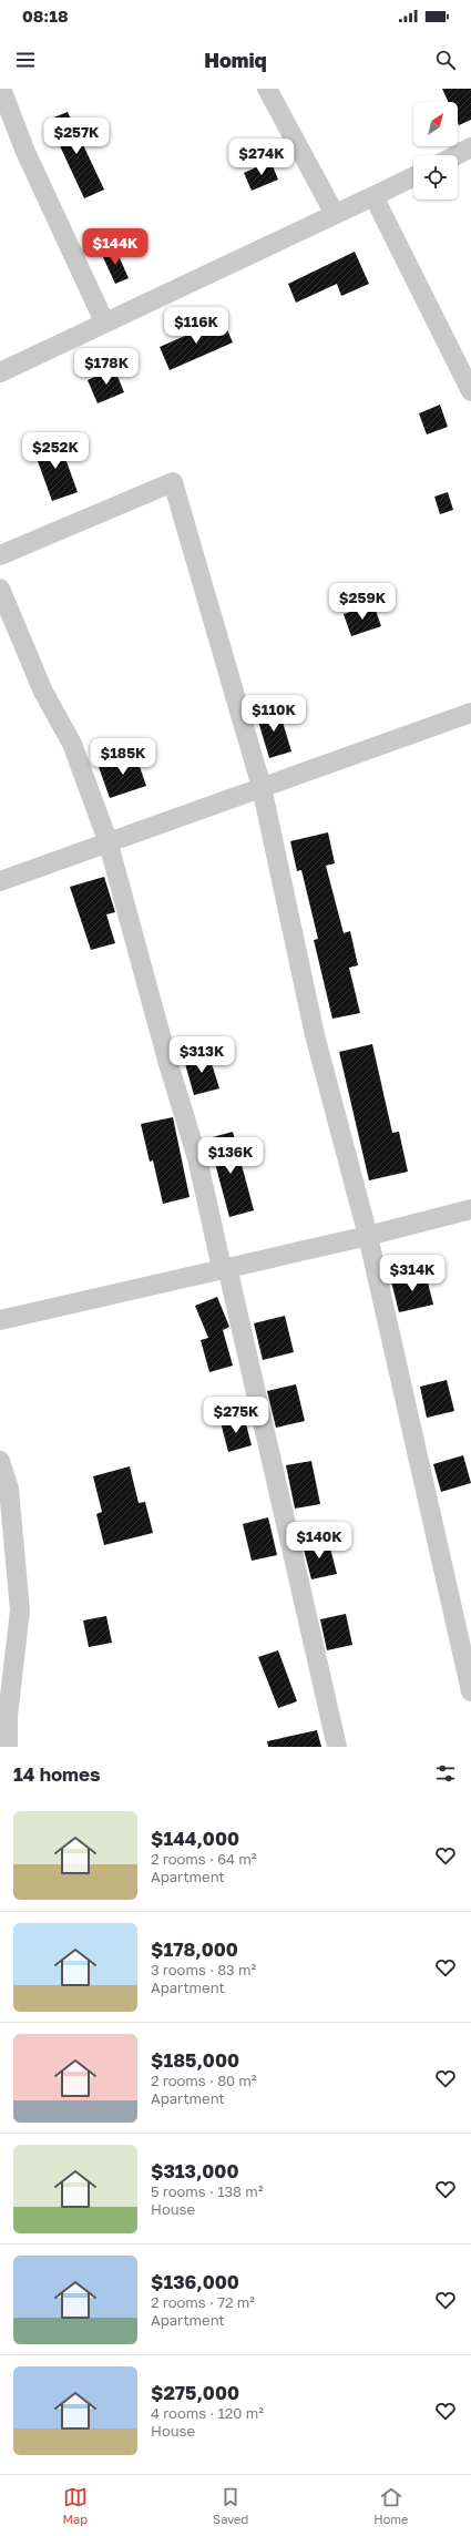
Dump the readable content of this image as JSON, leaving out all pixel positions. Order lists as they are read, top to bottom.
{
  "north": "top right",
  "page": {
    "status": "08:18",
    "header": "Homiq",
    "price": [
      "$257K",
      "$274K",
      "$144K",
      "$116K",
      "$178K",
      "$252K",
      "$259K",
      "$110K",
      "$185K",
      "$313K",
      "$136K",
      "$314K",
      "$275K",
      "$140K"
    ],
    "heading": "14 homes",
    "list": [
      {
        "name": "$144,000",
        "note": "2 rooms · 64 m² · Apartment"
      },
      {
        "name": "$178,000",
        "note": "3 rooms · 83 m² · Apartment"
      },
      {
        "name": "$185,000",
        "note": "2 rooms · 80 m² · Apartment"
      },
      {
        "name": "$313,000",
        "note": "5 rooms · 138 m² · House"
      },
      {
        "name": "$136,000",
        "note": "2 rooms · 72 m² · Apartment"
      },
      {
        "name": "$275,000",
        "note": "4 rooms · 120 m² · House"
      }
    ],
    "tabs": ["Map", "Saved", "Home"]
  }
}
